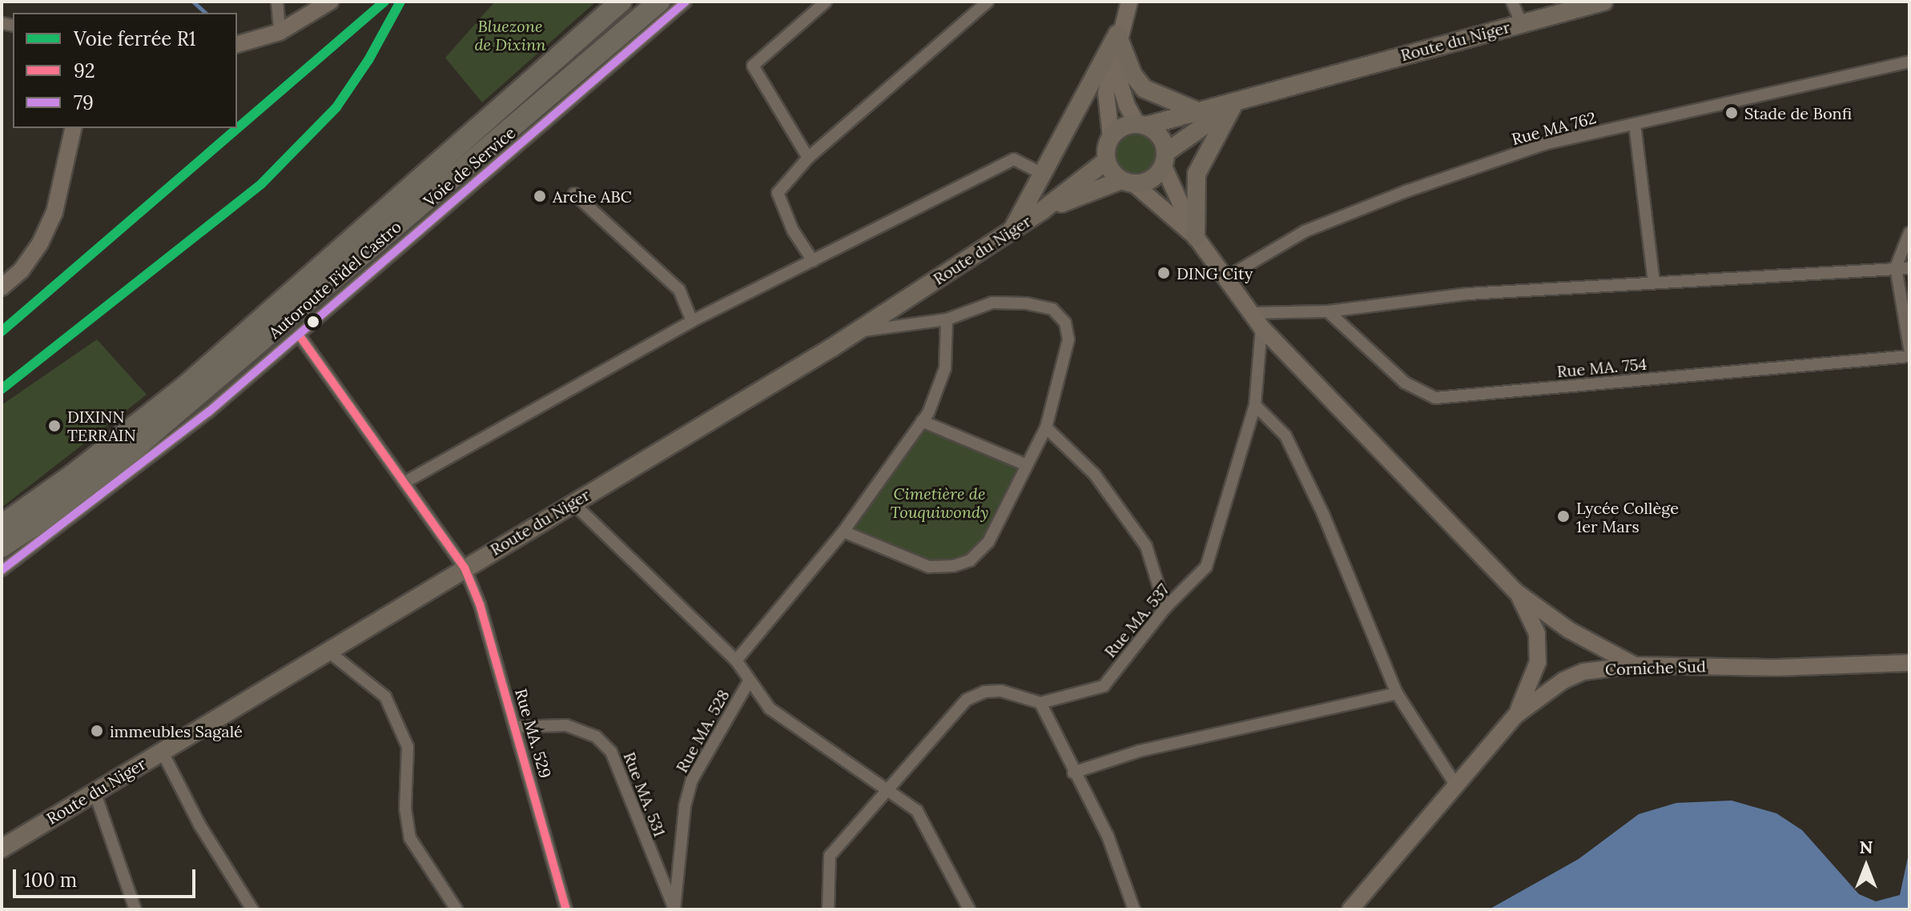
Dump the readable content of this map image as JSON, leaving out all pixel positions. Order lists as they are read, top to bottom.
{
  "streets": {
    "highway": ["Autoroute Fidel Castro"],
    "main road": ["Route du Niger", "Corniche Sud"],
    "street": [
      "Rue MA 762",
      "Voie de Service",
      "Rue MA. 754",
      "Rue MA. 537",
      "Rue MA. 528",
      "Rue MA. 529",
      "Rue MA. 531"
    ]
  },
  "crossings": [
    ["Route du Niger", "Rue MA. 529"],
    ["Voie de Service", "Rue MA. 529"],
    ["Rue MA. 528", "Rue MA. 531"],
    ["Rue MA. 529", "Rue MA. 531"]
  ],
  "parks": ["Bluezone de Dixinn", "Cimetière de Touquiwondy"],
  "places": [
    "Stade de Bonfi",
    "Arche ABC",
    "DING City",
    "DIXINN TERRAIN",
    "Lycée Collège 1er Mars",
    "immeubles Sagalé"
  ],
  "lines": ["rail line R1", "transit line 79", "transit line 92"],
  "legend": ["Voie ferrée R1", "92", "79"],
  "scale_bar": "100 m",
  "north": "top"
}
